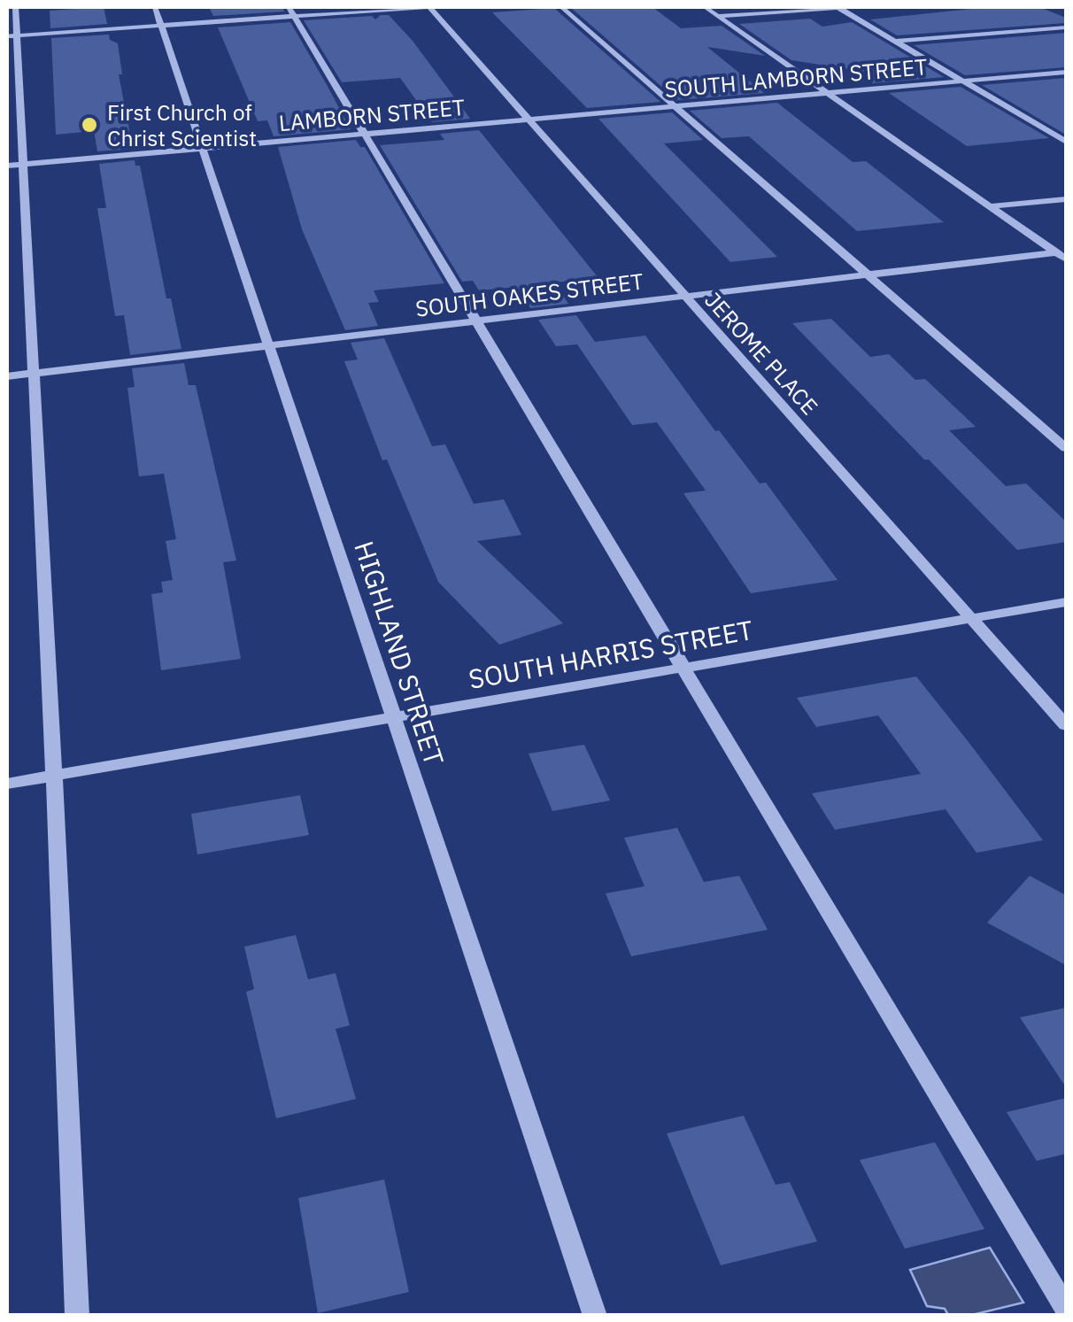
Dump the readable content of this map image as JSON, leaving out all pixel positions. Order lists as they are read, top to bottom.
{
  "streets": {
    "street": [
      "SOUTH LAMBORN STREET",
      "LAMBORN STREET",
      "SOUTH OAKES STREET",
      "JEROME PLACE",
      "HIGHLAND STREET",
      "SOUTH HARRIS STREET"
    ]
  },
  "crossings": [
    ["SOUTH LAMBORN STREET", "LAMBORN STREET"],
    ["SOUTH LAMBORN STREET", "JEROME PLACE"],
    ["LAMBORN STREET", "JEROME PLACE"],
    ["LAMBORN STREET", "HIGHLAND STREET"],
    ["SOUTH OAKES STREET", "JEROME PLACE"],
    ["SOUTH OAKES STREET", "HIGHLAND STREET"],
    ["JEROME PLACE", "SOUTH HARRIS STREET"],
    ["HIGHLAND STREET", "SOUTH HARRIS STREET"]
  ],
  "places": ["First Church of Christ Scientist"]
}
